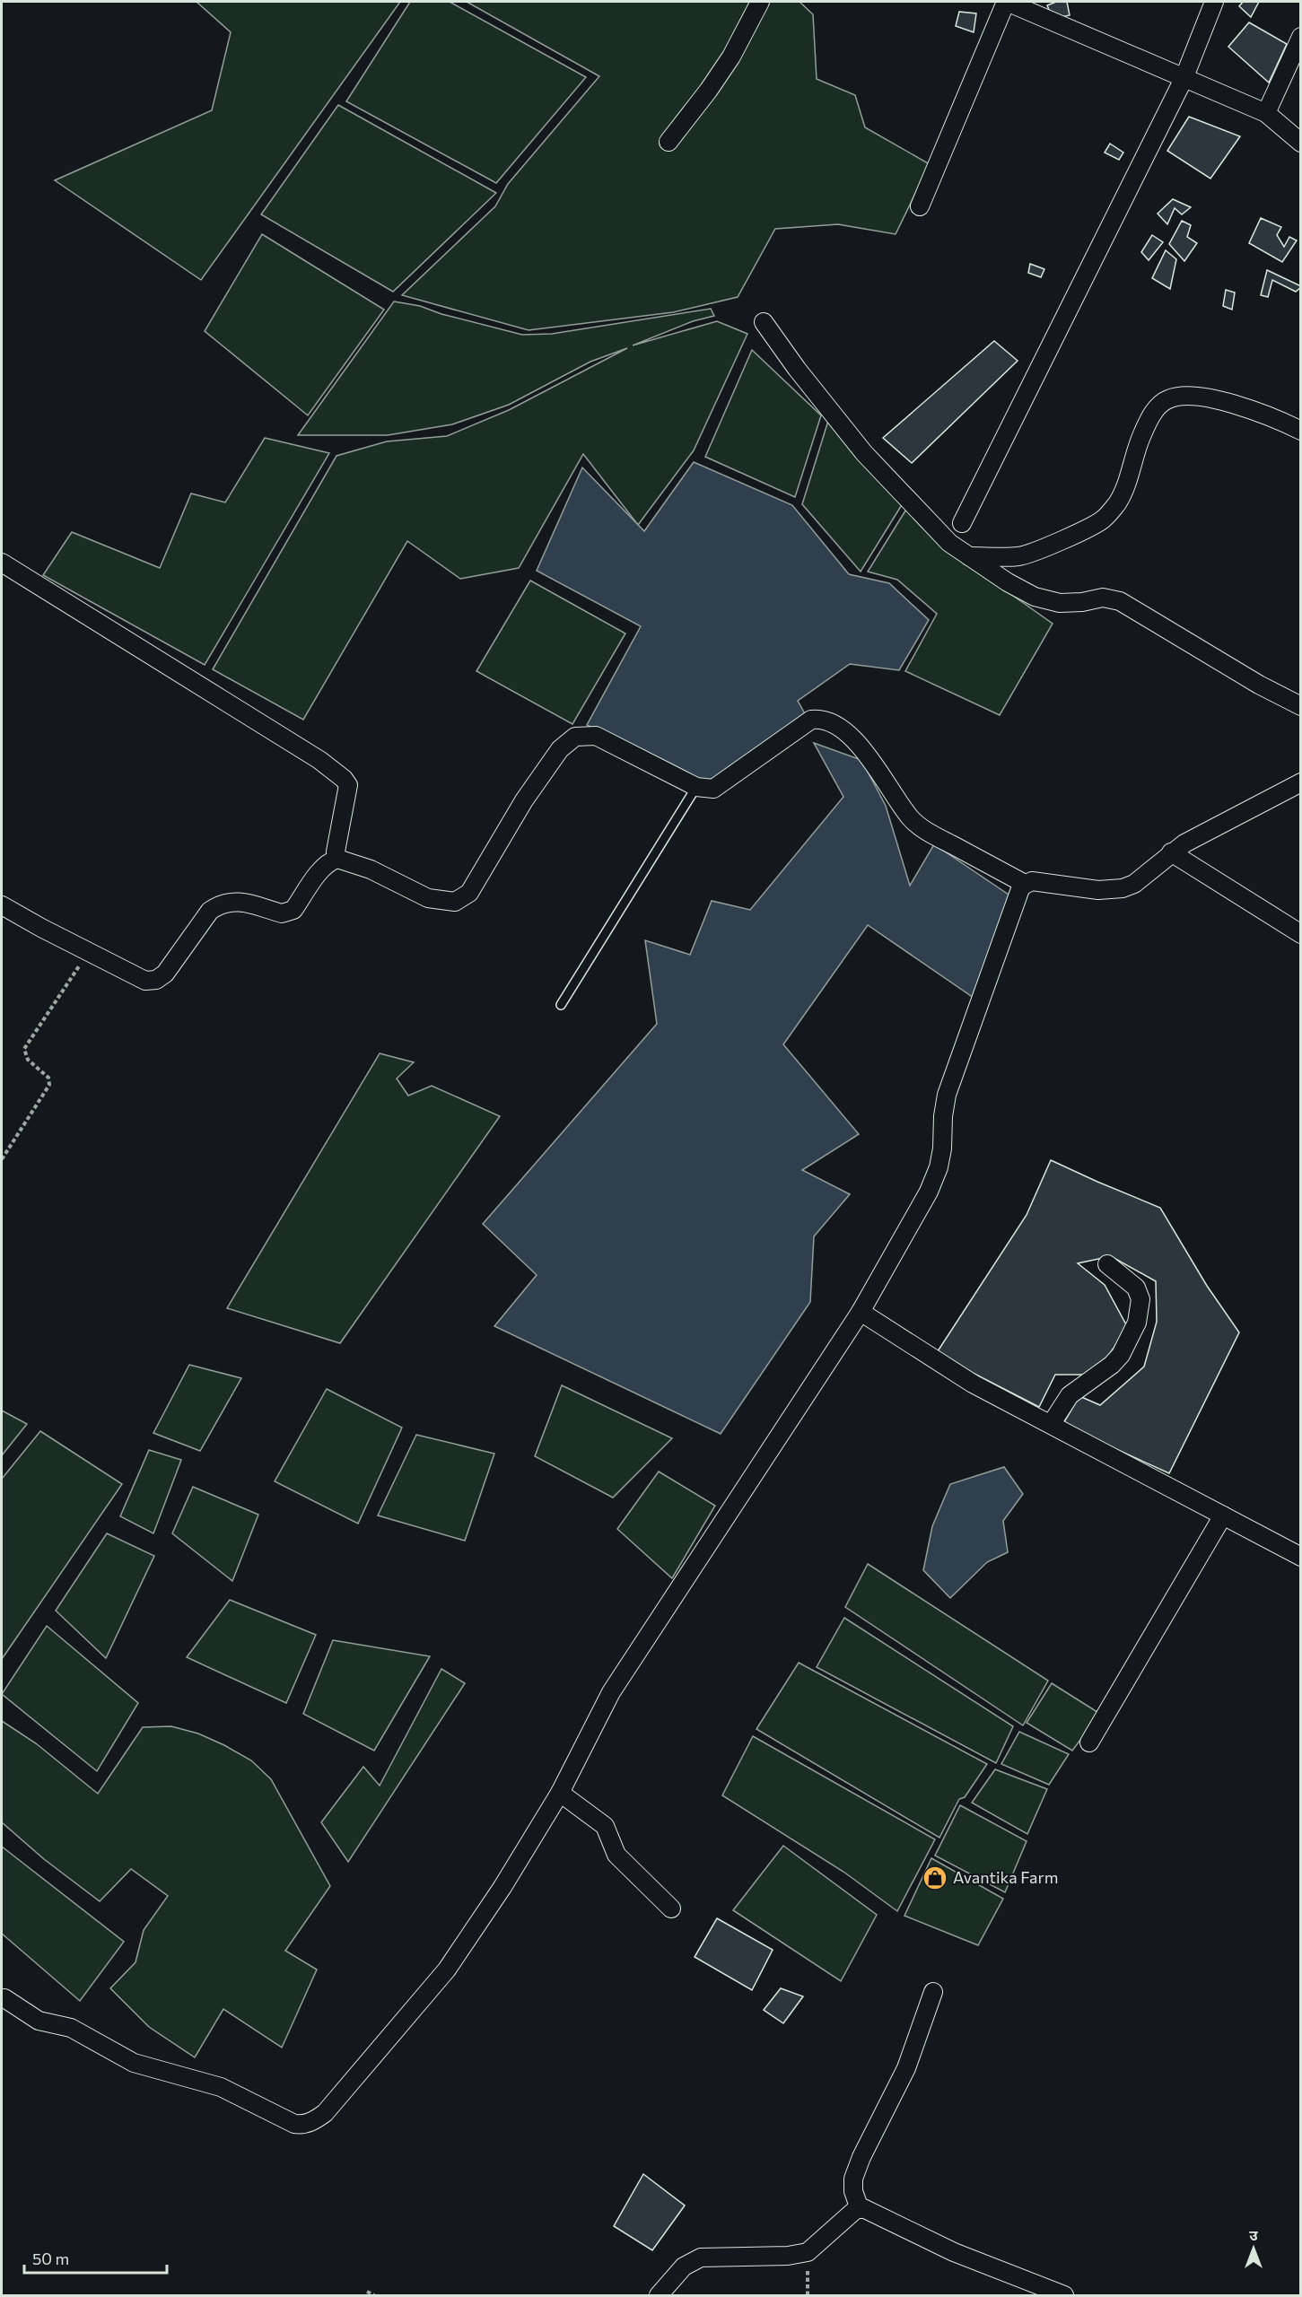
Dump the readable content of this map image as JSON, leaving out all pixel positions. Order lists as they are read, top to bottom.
{
  "places": {
    "shop": ["Avantika Farm"]
  },
  "scale_bar": "50 m",
  "north": "top"
}
